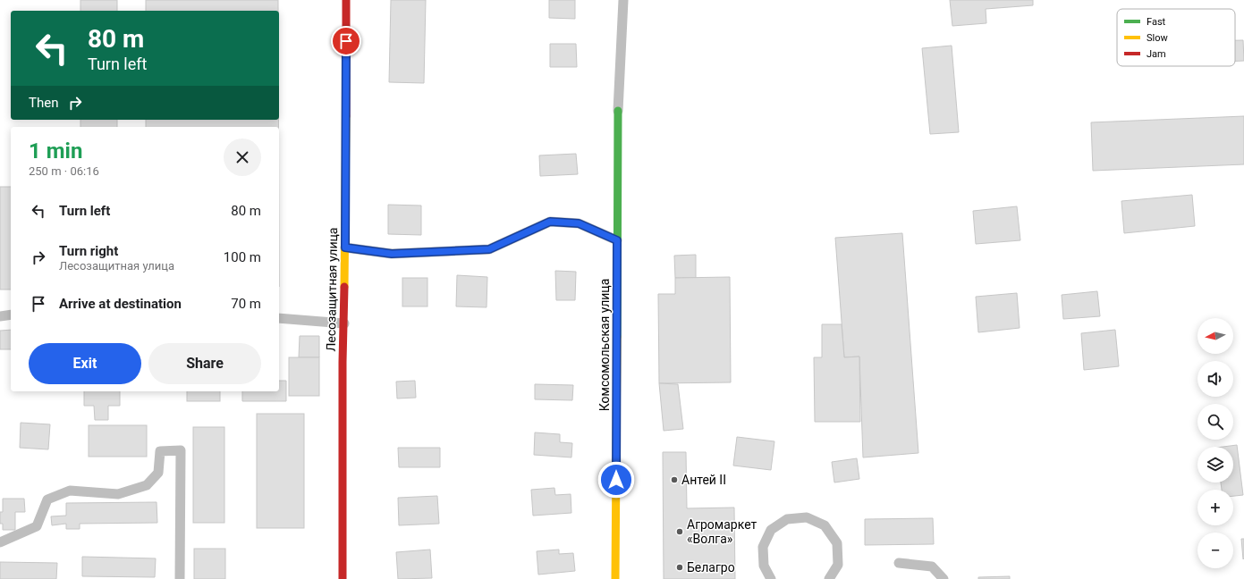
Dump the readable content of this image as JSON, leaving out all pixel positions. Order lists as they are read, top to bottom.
{
  "streets": {
    "street": ["Лесозащитная улица", "Комсомольская улица"]
  },
  "places": ["Антей II", "Агромаркет «Волга»", "Белагро"],
  "legend": ["Fast", "Slow", "Jam"],
  "north": "left",
  "page": {
    "turn": ["80 m", "Turn left"],
    "then": "Then",
    "heading": ["1 min", "250 m · 06:16"],
    "list": [
      {
        "name": "Turn left",
        "value": "80 m"
      },
      {
        "name": "Turn right",
        "note": "Лесозащитная улица",
        "value": "100 m"
      },
      {
        "name": "Arrive at destination",
        "value": "70 m"
      }
    ],
    "map_buttons": ["+", "−"],
    "buttons": ["Exit", "Share"]
  }
}
